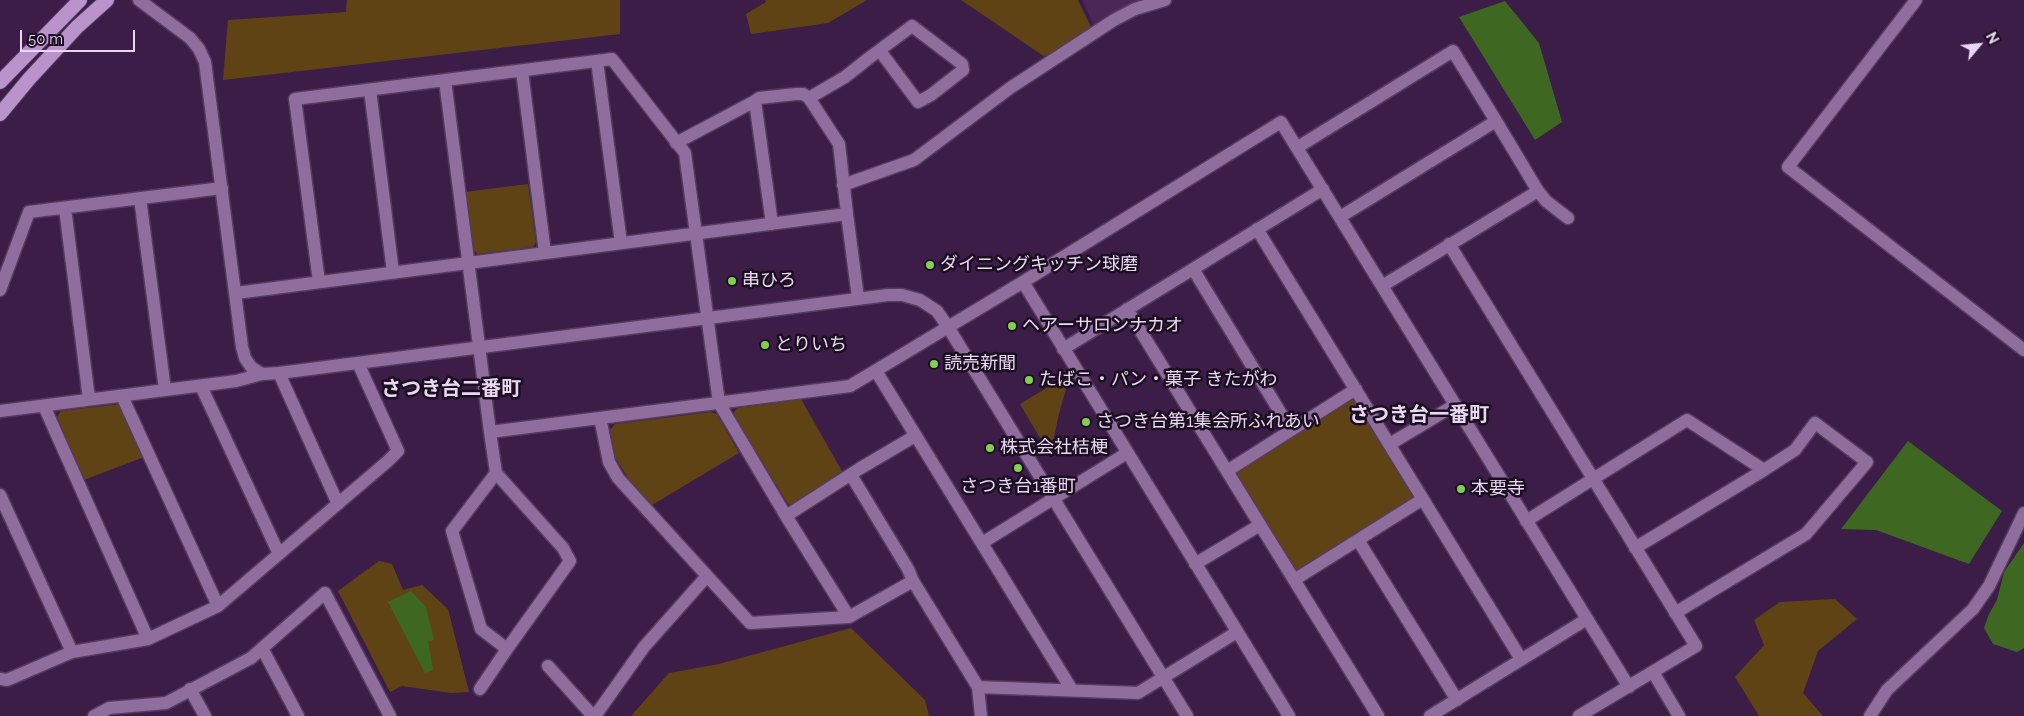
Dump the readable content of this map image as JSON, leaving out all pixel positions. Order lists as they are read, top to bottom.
{
  "districts": ["さつき台二番町", "さつき台一番町"],
  "places": [
    "ダイニングキッチン球磨",
    "串ひろ",
    "ヘアーサロンナカオ",
    "とりいち",
    "読売新聞",
    "たばこ・パン・菓子 きたがわ",
    "さつき台第1集会所ふれあい",
    "株式会社桔梗",
    "さつき台1番町",
    "本要寺"
  ],
  "scale_bar": "50 m",
  "north": "top right"
}
